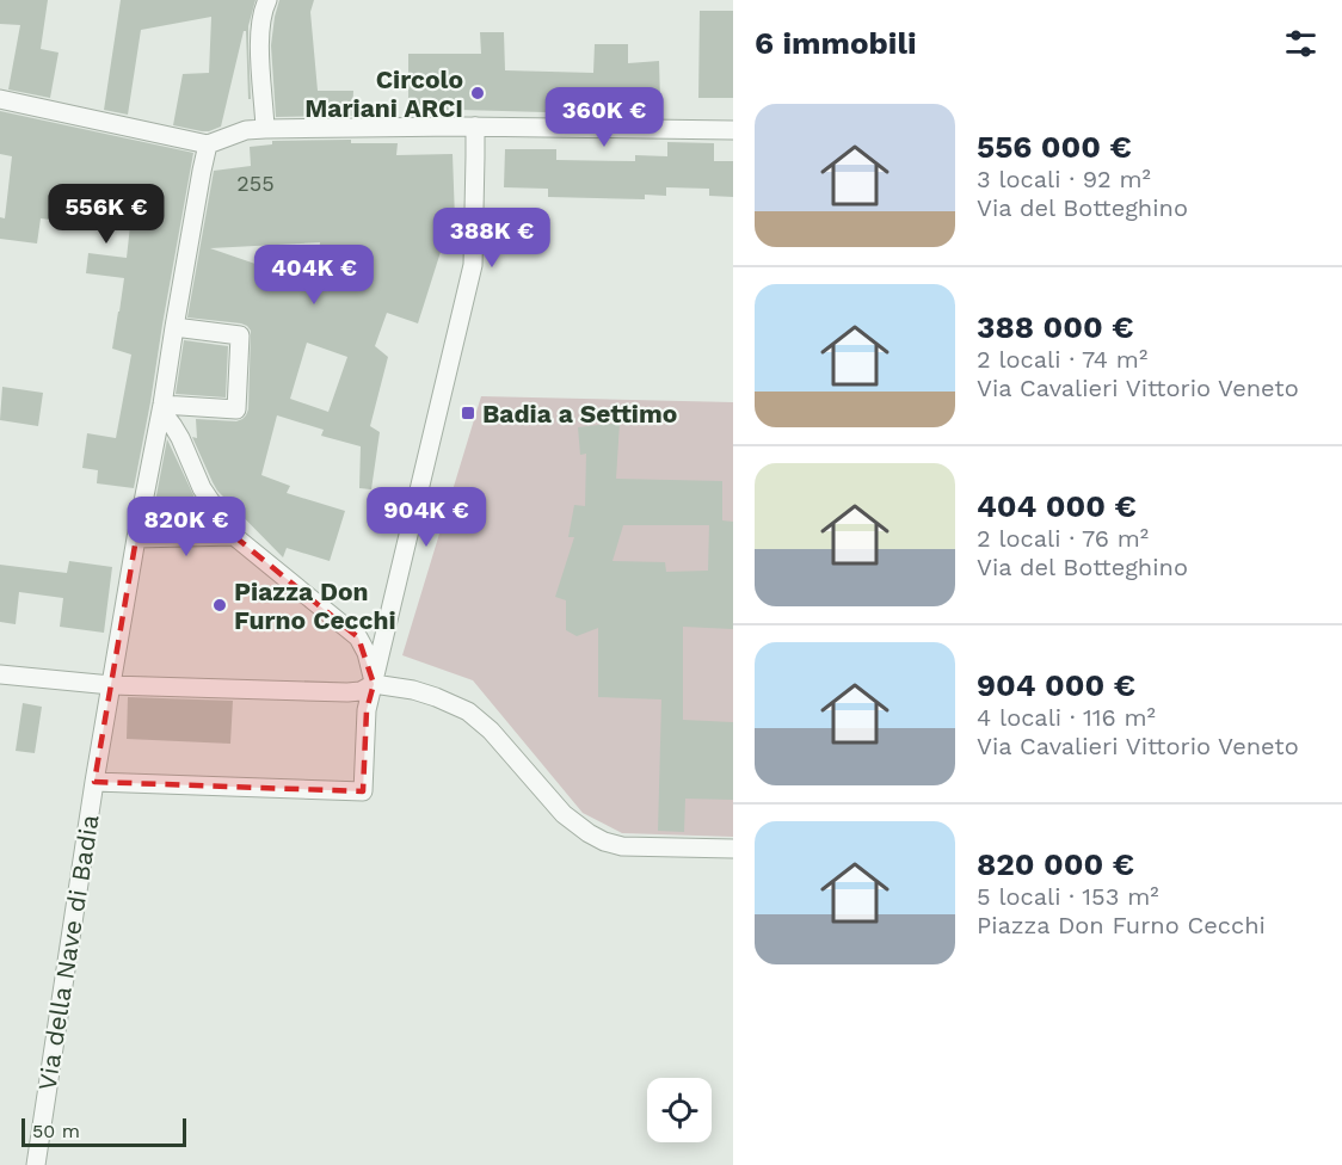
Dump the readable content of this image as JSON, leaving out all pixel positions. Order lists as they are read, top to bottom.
{
  "streets": {
    "street": ["Via della Nave di Badia"]
  },
  "places": {
    "other": ["Circolo Mariani ARCI", "Piazza Don Furno Cecchi"],
    "transit": ["Badia a Settimo"]
  },
  "house_numbers": ["255"],
  "scale_bar": "50 m",
  "page": {
    "heading": "6 immobili",
    "list": [
      {
        "name": "556 000 €",
        "note": "3 locali · 92 m² · Via del Botteghino"
      },
      {
        "name": "388 000 €",
        "note": "2 locali · 74 m² · Via Cavalieri Vittorio Veneto"
      },
      {
        "name": "404 000 €",
        "note": "2 locali · 76 m² · Via del Botteghino"
      },
      {
        "name": "904 000 €",
        "note": "4 locali · 116 m² · Via Cavalieri Vittorio Veneto"
      },
      {
        "name": "820 000 €",
        "note": "5 locali · 153 m² · Piazza Don Furno Cecchi"
      }
    ],
    "price": [
      "360K €",
      "556K €",
      "388K €",
      "404K €",
      "904K €",
      "820K €"
    ],
    "scale": "50 m"
  }
}
